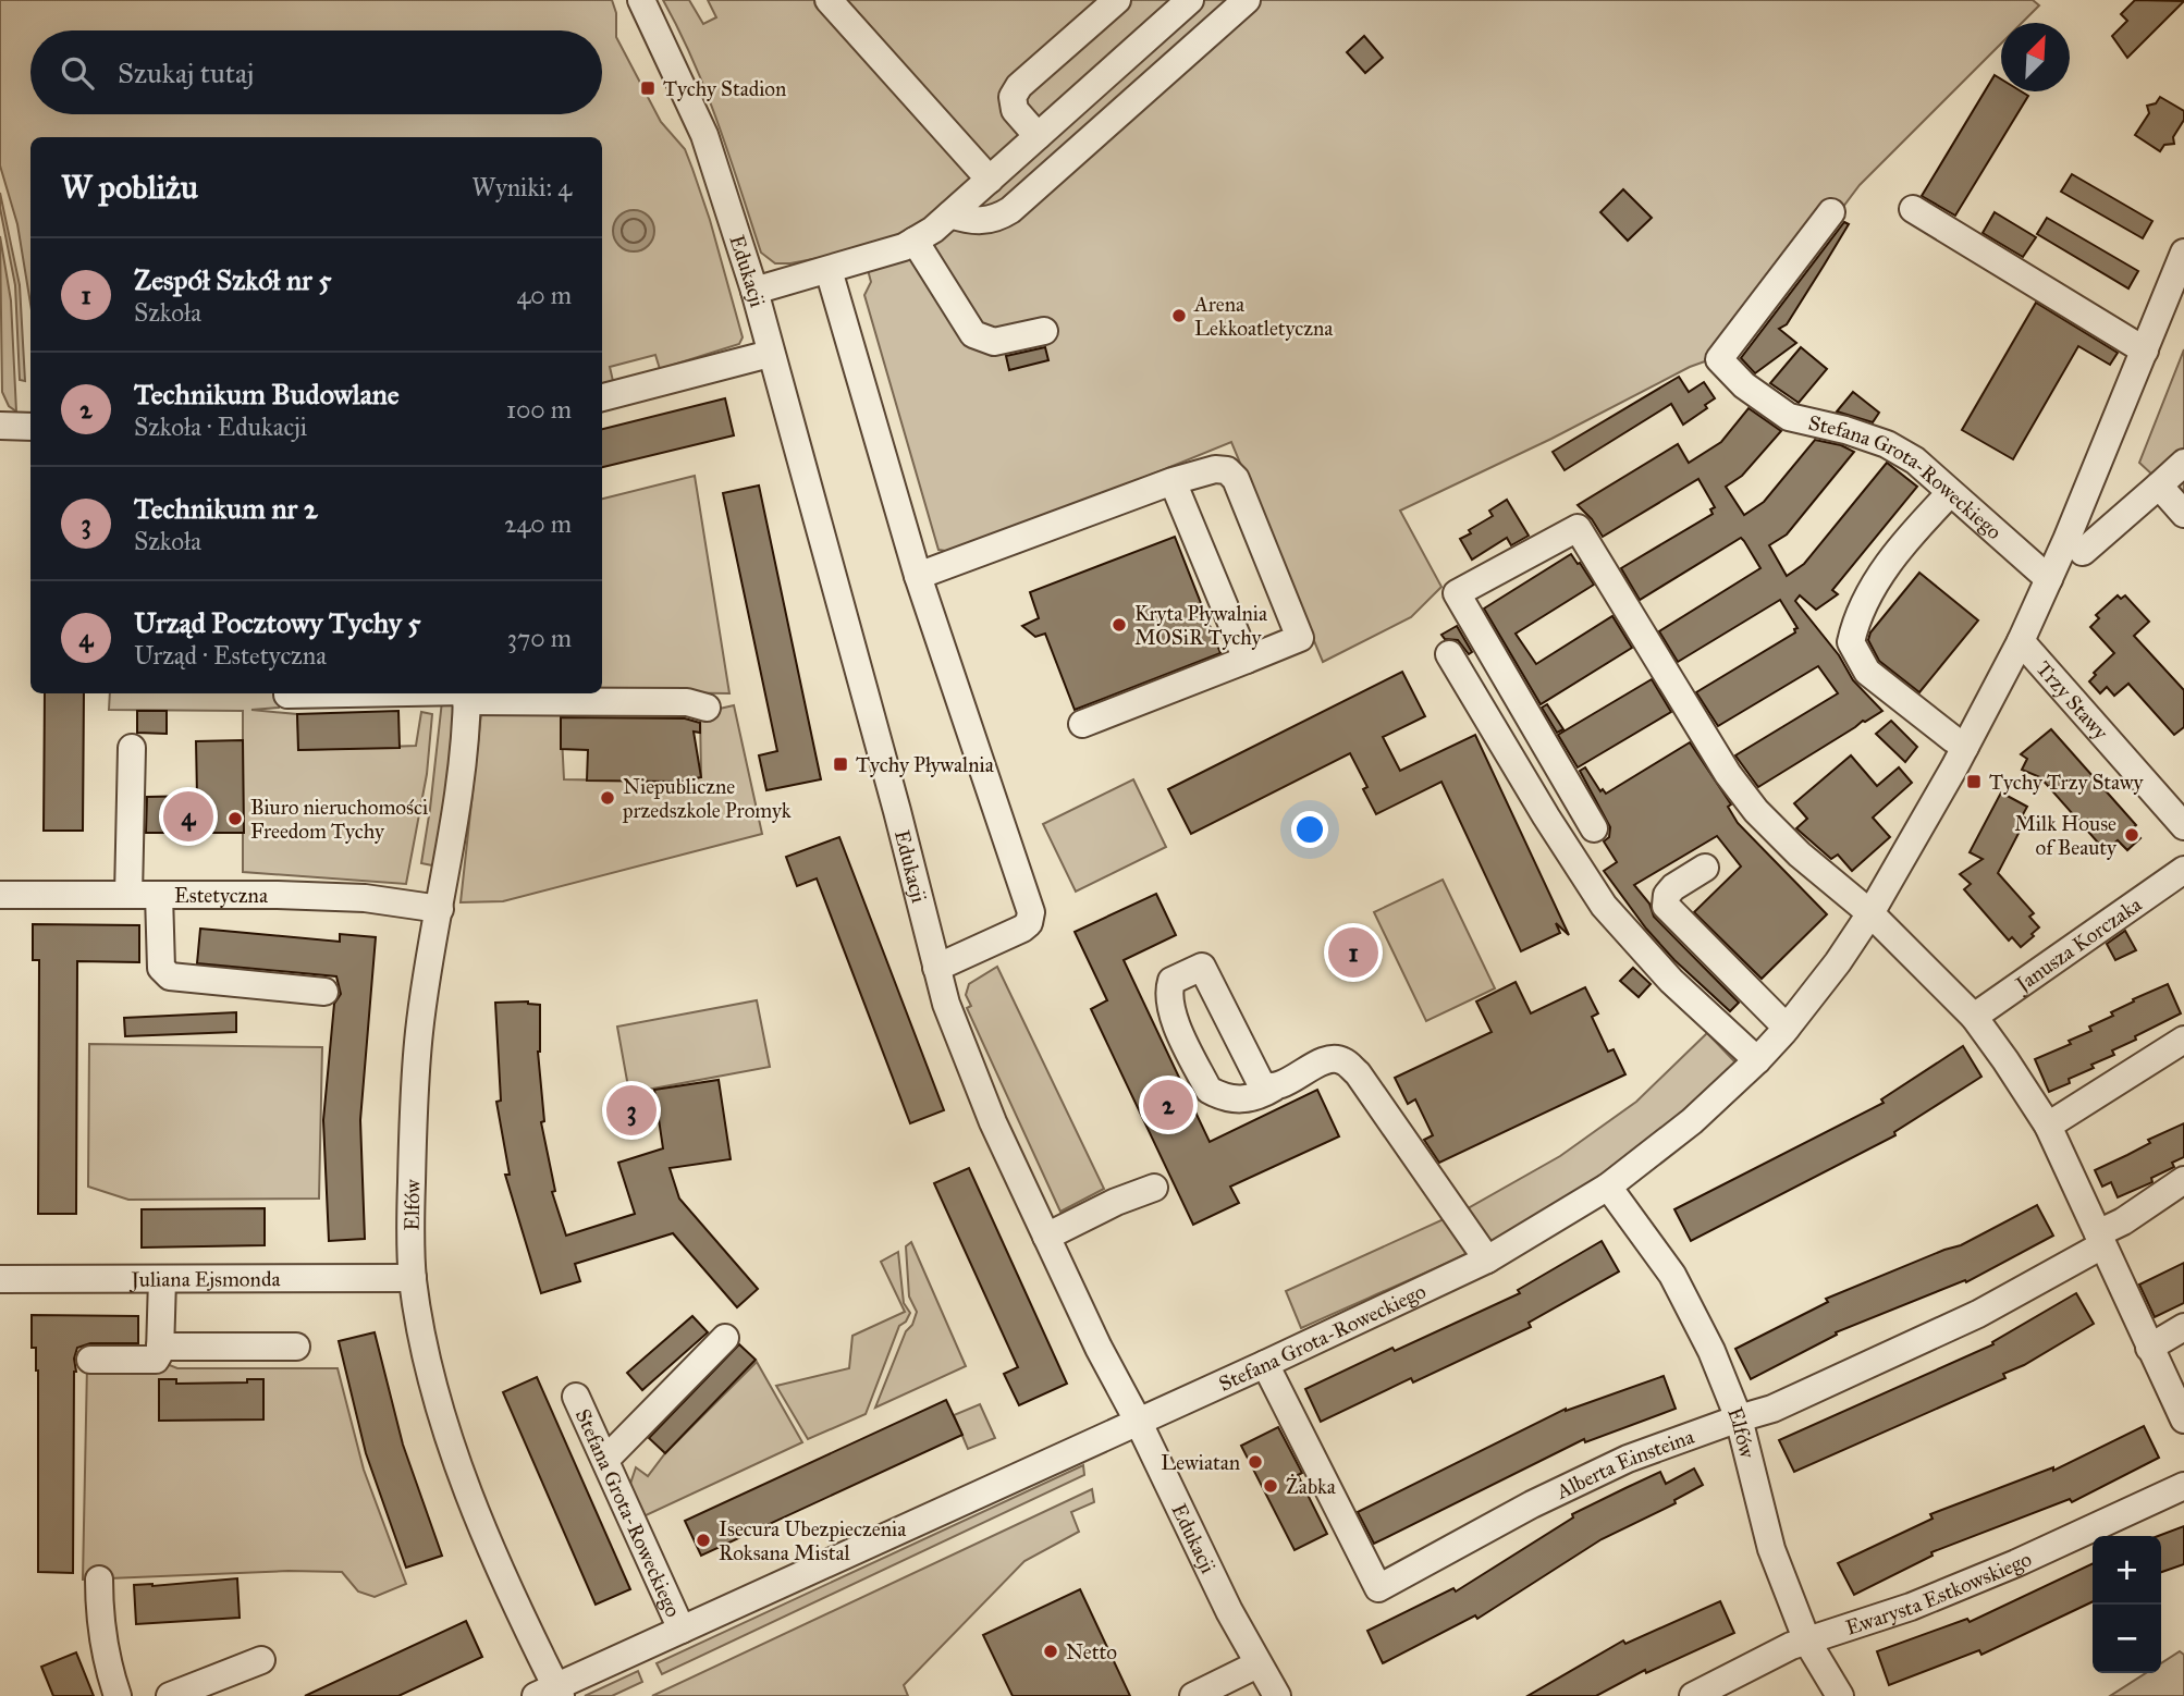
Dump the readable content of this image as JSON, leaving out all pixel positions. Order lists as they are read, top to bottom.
{
  "streets": {
    "street": [
      "Edukacji",
      "Stefana Grota-Roweckiego",
      "Trzy Stawy",
      "Estetyczna",
      "Janusza Korczaka",
      "Elfów",
      "Juliana Ejsmonda",
      "Alberta Einsteina",
      "Ewarysta Estkowskiego"
    ]
  },
  "crossings": [
    ["Edukacji", "Stefana Grota-Roweckiego"],
    ["Stefana Grota-Roweckiego", "Trzy Stawy"],
    ["Stefana Grota-Roweckiego", "Elfów"],
    ["Stefana Grota-Roweckiego", "Alberta Einsteina"],
    ["Estetyczna", "Elfów"],
    ["Elfów", "Juliana Ejsmonda"],
    ["Elfów", "Alberta Einsteina"],
    ["Elfów", "Ewarysta Estkowskiego"]
  ],
  "places": {
    "transit": ["Tychy Stadion", "Tychy Pływalnia", "Tychy Trzy Stawy"],
    "other": [
      "Arena Lekkoatletyczna",
      "Kryta Pływalnia MOSiR Tychy",
      "Niepubliczne przedszkole Promyk",
      "Biuro nieruchomości Freedom Tychy",
      "Milk House of Beauty",
      "Lewiatan",
      "Żabka",
      "Isecura Ubezpieczenia Roksana Mistal",
      "Netto"
    ]
  },
  "north": "top right",
  "page": {
    "search": "Szukaj tutaj",
    "heading": ["W pobliżu", "Wyniki: 4"],
    "list": [
      {
        "mark": "1",
        "name": "Zespół Szkół nr 5",
        "note": "Szkoła",
        "value": "40 m"
      },
      {
        "mark": "2",
        "name": "Technikum Budowlane",
        "note": "Szkoła · Edukacji",
        "value": "100 m"
      },
      {
        "mark": "3",
        "name": "Technikum nr 2",
        "note": "Szkoła",
        "value": "240 m"
      },
      {
        "mark": "4",
        "name": "Urząd Pocztowy Tychy 5",
        "note": "Urząd · Estetyczna",
        "value": "370 m"
      }
    ],
    "pins": [
      "4",
      "1",
      "2",
      "3"
    ],
    "map_buttons": ["+", "−"]
  }
}
